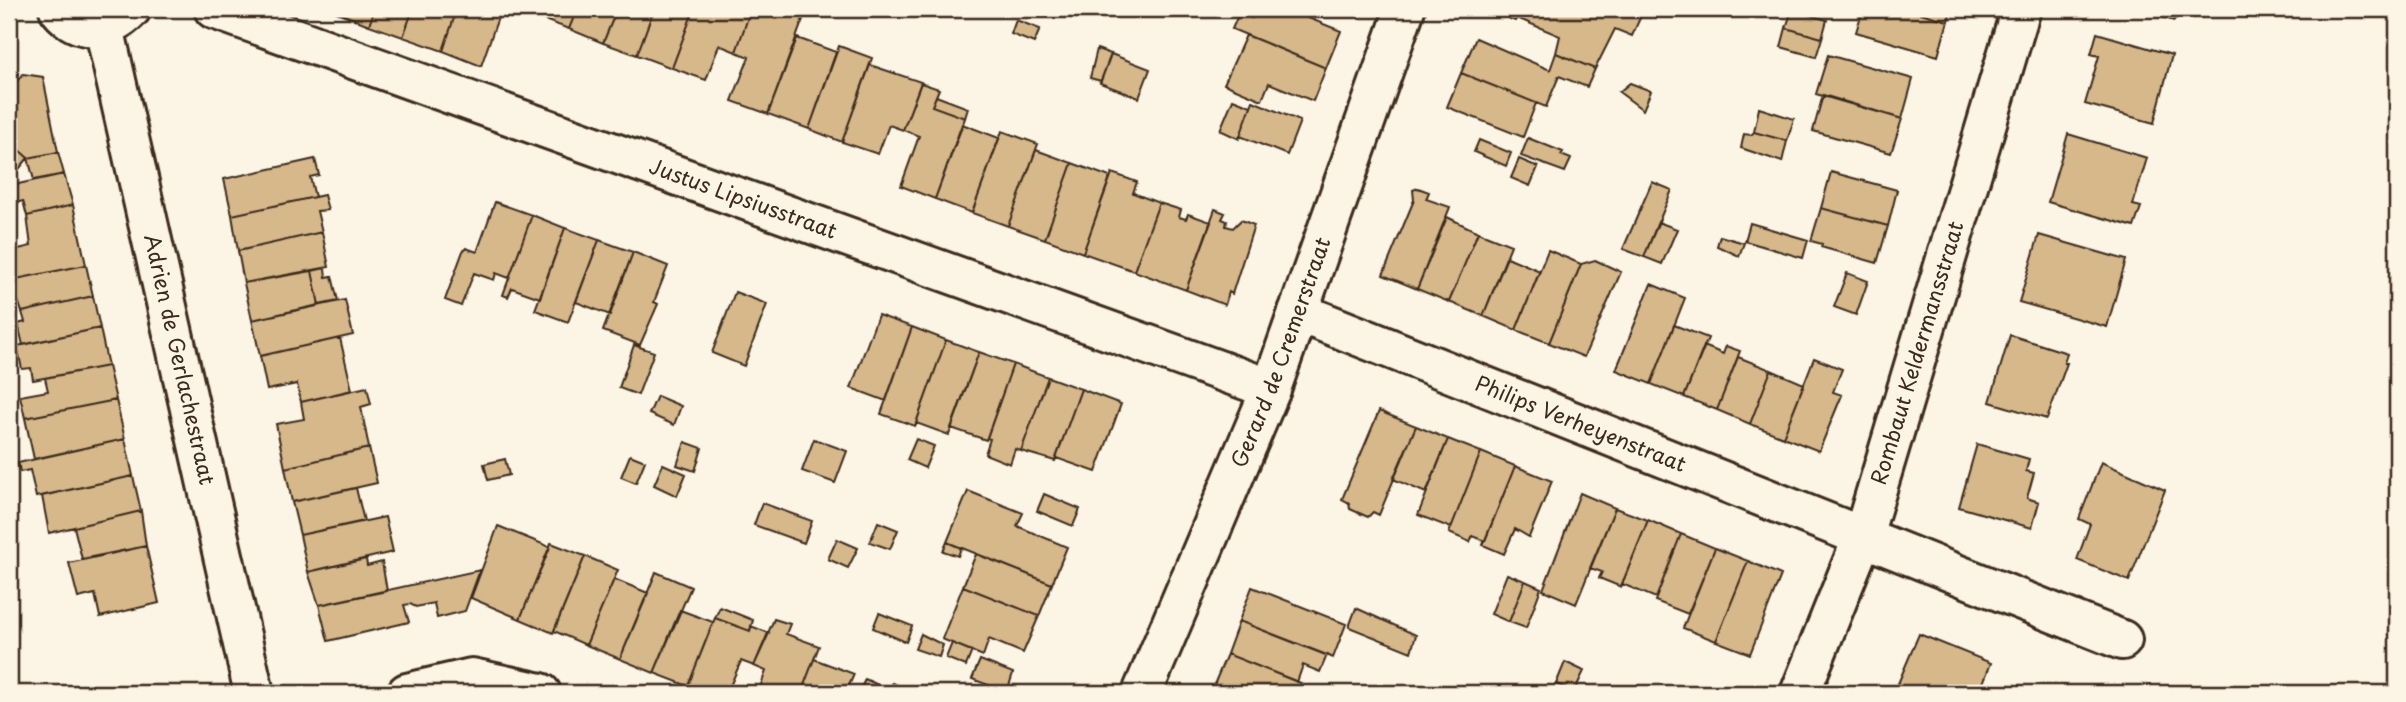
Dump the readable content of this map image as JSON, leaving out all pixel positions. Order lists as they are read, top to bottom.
{
  "streets": {
    "street": [
      "Justus Lipsiusstraat",
      "Rombaut Keldermansstraat",
      "Gerard de Cremerstraat",
      "Adrien de Gerlachestraat",
      "Philips Verheyenstraat"
    ]
  },
  "crossings": [
    ["Justus Lipsiusstraat", "Gerard de Cremerstraat"],
    ["Rombaut Keldermansstraat", "Philips Verheyenstraat"],
    ["Gerard de Cremerstraat", "Philips Verheyenstraat"]
  ]
}
